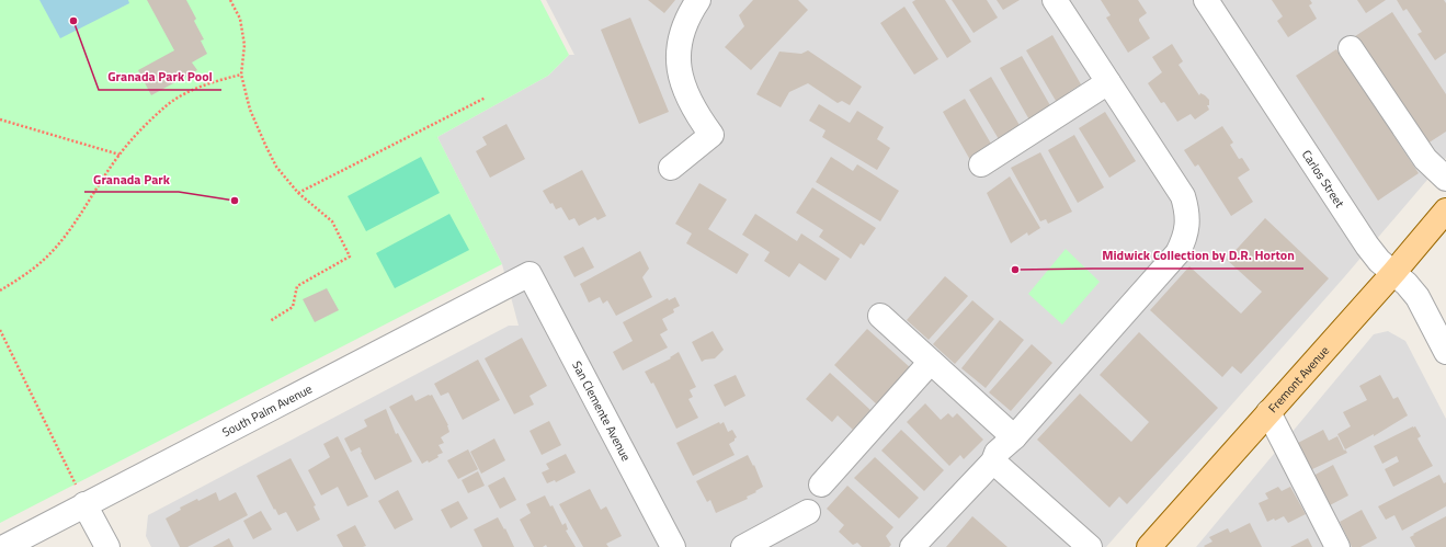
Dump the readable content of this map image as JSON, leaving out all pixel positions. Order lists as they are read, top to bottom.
{
  "streets": {
    "main road": ["Fremont Avenue"],
    "street": ["Carlos Street", "South Palm Avenue", "San Clemente Avenue"]
  },
  "crossings": [
    ["Carlos Street", "Fremont Avenue"],
    ["South Palm Avenue", "San Clemente Avenue"]
  ],
  "places": ["Granada Park Pool", "Granada Park", "Midwick Collection by D.R. Horton"]
}
